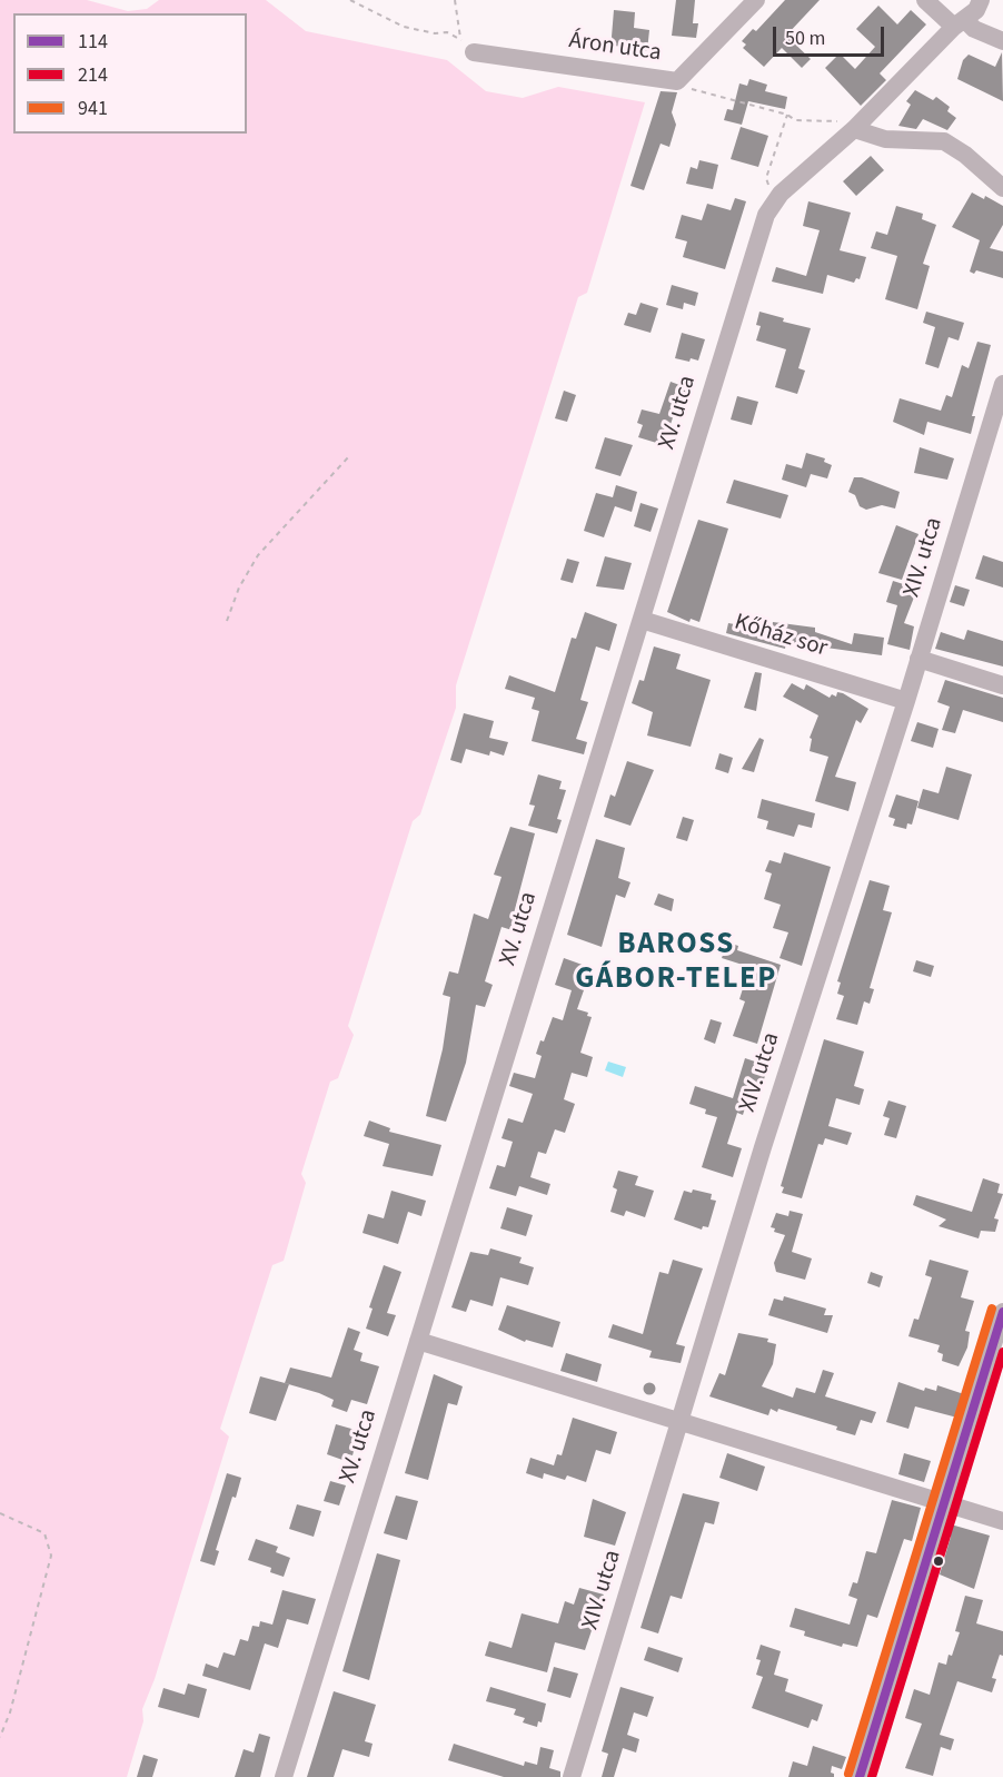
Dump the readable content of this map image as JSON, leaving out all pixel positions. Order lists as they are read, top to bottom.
{
  "streets": {
    "street": [
      "Áron utca",
      "XV. utca",
      "XIV. utca",
      "Kőház sor"
    ]
  },
  "crossings": [
    ["XV. utca", "Kőház sor"],
    ["XIV. utca", "Kőház sor"]
  ],
  "districts": ["BAROSS GÁBOR-TELEP"],
  "lines": ["transit line 941", "transit line 114", "transit line 214"],
  "legend": ["114", "214", "941"],
  "scale_bar": "50 m"
}
